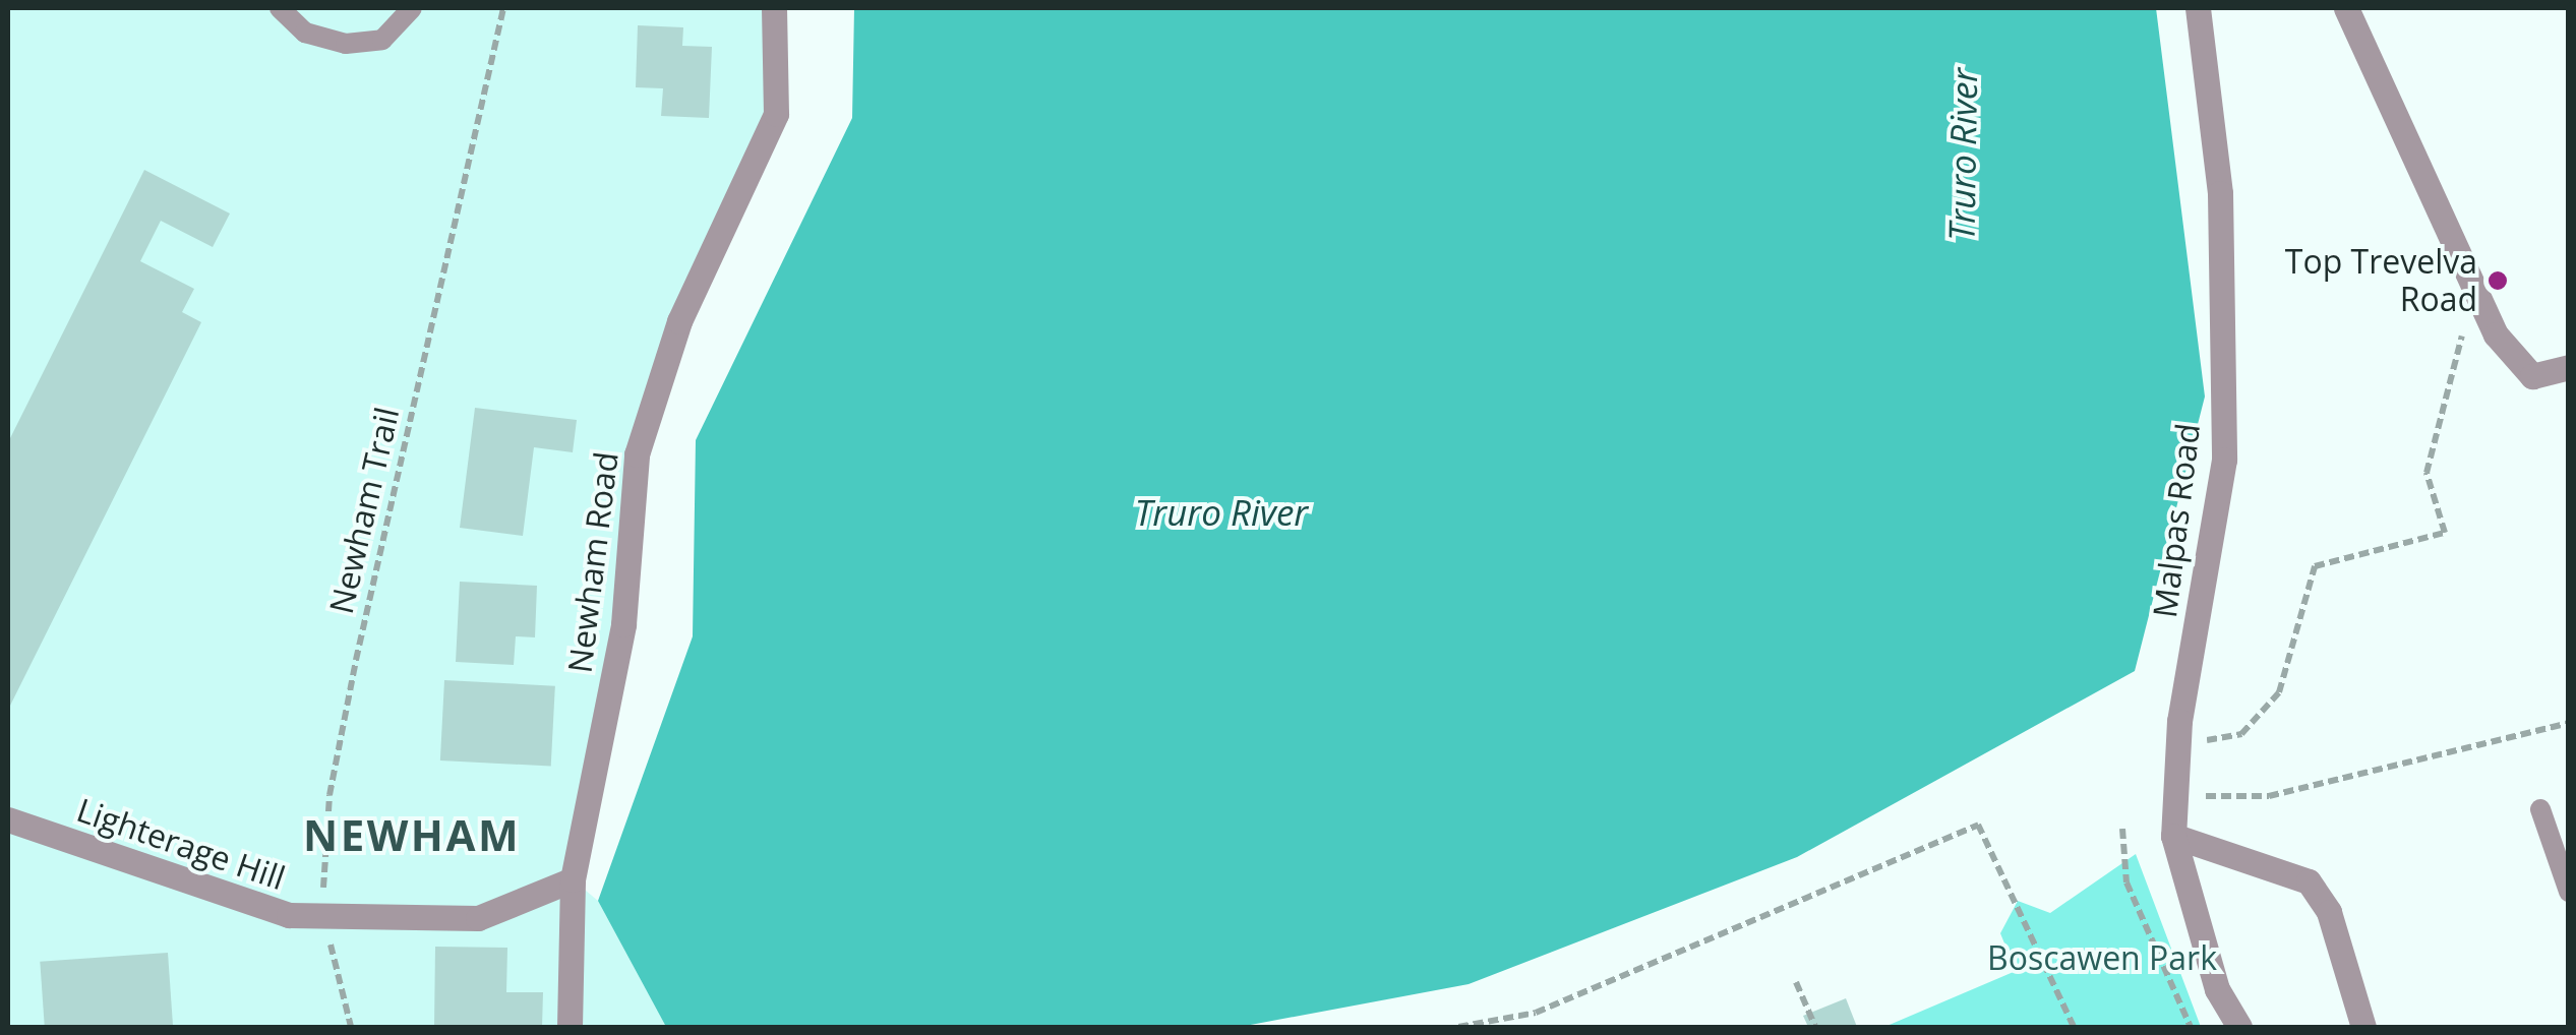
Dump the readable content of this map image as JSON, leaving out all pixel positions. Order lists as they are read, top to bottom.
{
  "streets": {
    "street": ["Malpas Road", "Newham Road", "Lighterage Hill"],
    "path": ["Newham Trail"]
  },
  "crossings": [
    ["Newham Trail", "Lighterage Hill"],
    ["Newham Road", "Lighterage Hill"]
  ],
  "districts": ["NEWHAM"],
  "water": ["Truro River"],
  "parks": ["Boscawen Park"],
  "places": ["Top Trevelva Road"]
}
